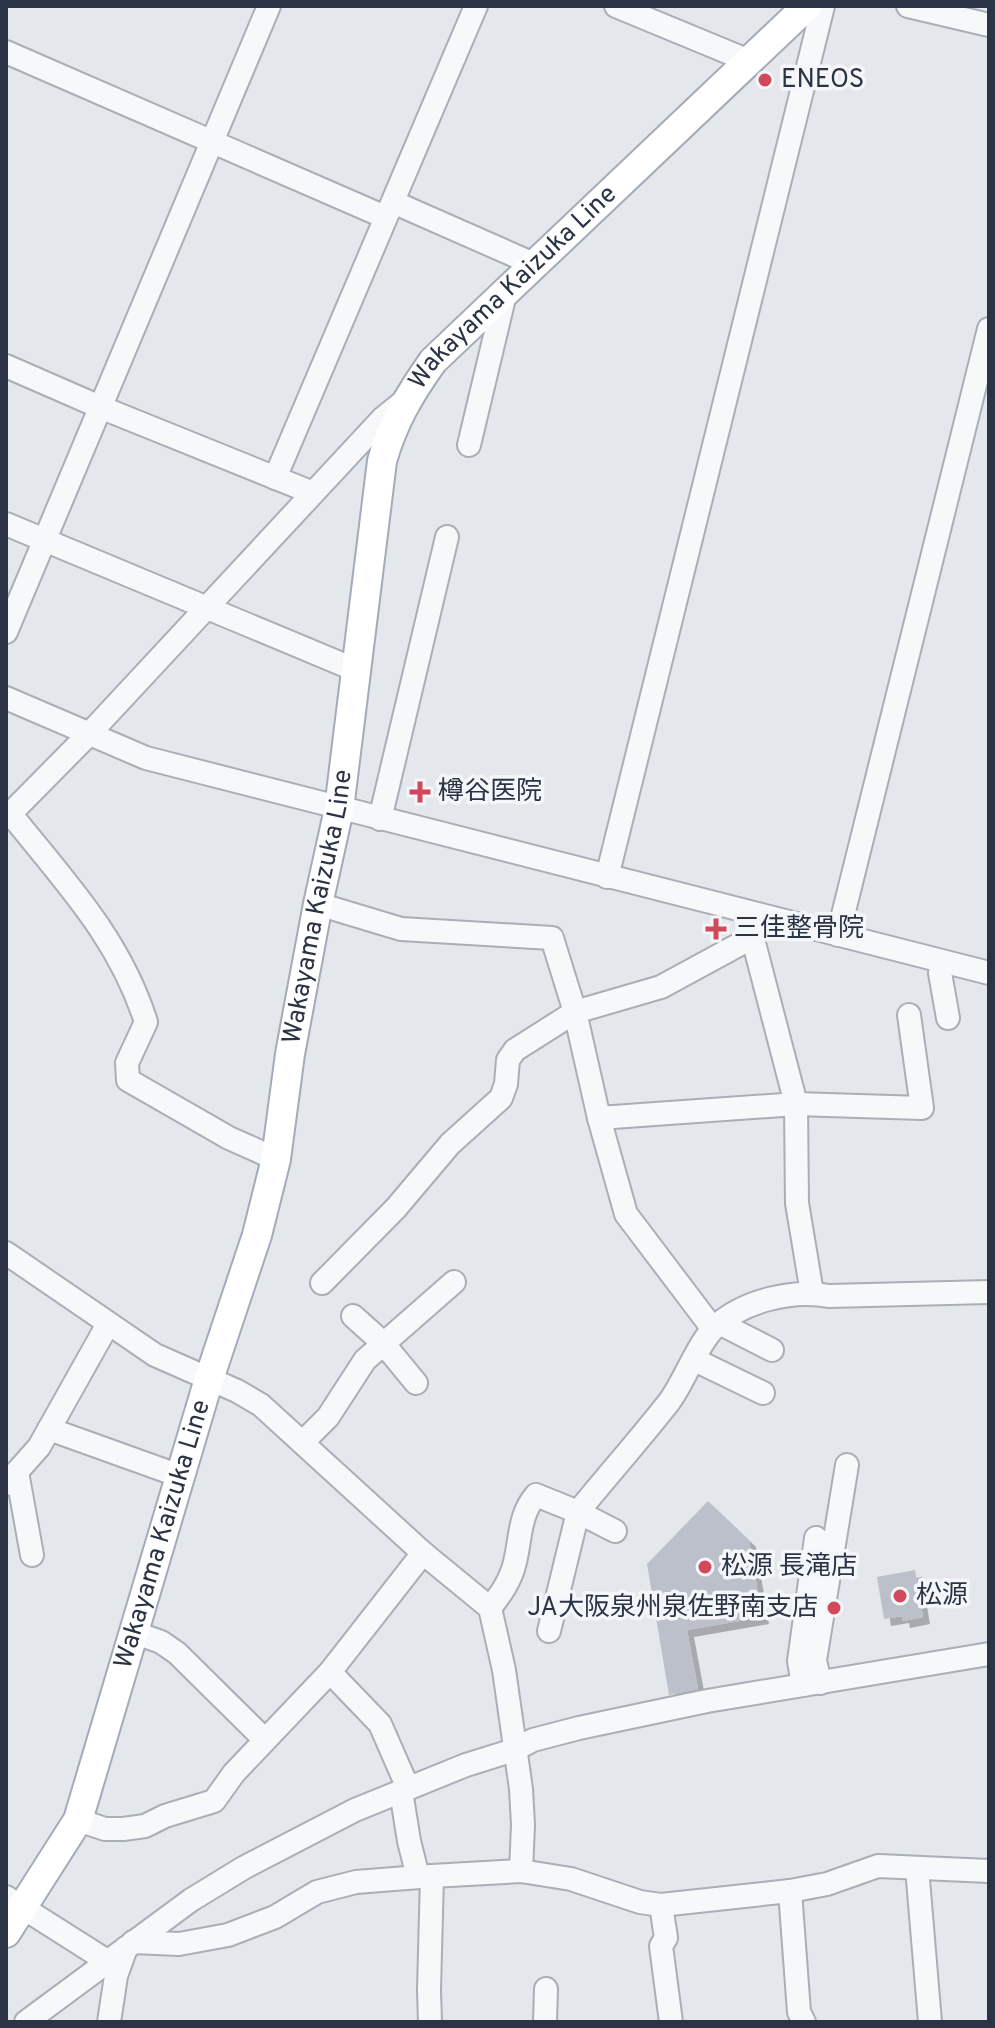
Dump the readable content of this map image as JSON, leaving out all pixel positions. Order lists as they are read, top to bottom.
{
  "streets": {
    "main road": ["Wakayama Kaizuka Line"]
  },
  "places": {
    "other": [
      "ENEOS",
      "松源 長滝店",
      "松源",
      "JA大阪泉州泉佐野南支店"
    ],
    "health": ["樽谷医院", "三佳整骨院"]
  }
}
